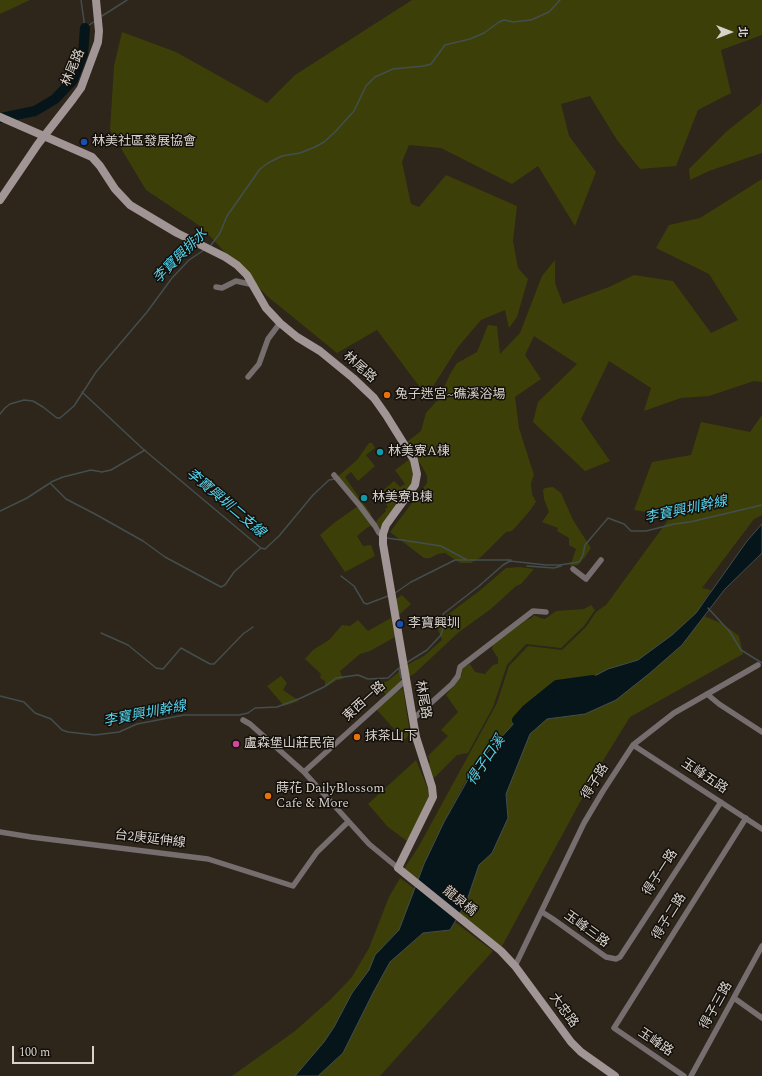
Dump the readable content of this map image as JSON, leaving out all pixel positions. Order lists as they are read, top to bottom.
{
  "streets": {
    "street": [
      "林尾路",
      "東西一路",
      "玉峰五路",
      "得子路",
      "台2庚延伸線",
      "得子一路",
      "龍泉橋",
      "得子二路",
      "玉峰三路",
      "得子三路",
      "大忠路",
      "玉峰路"
    ]
  },
  "crossings": [
    ["林尾路", "東西一路"],
    ["林尾路", "龍泉橋"],
    ["玉峰五路", "得子路"],
    ["玉峰五路", "得子一路"],
    ["玉峰五路", "得子二路"],
    ["得子路", "玉峰三路"],
    ["得子路", "大忠路"],
    ["得子一路", "玉峰三路"],
    ["龍泉橋", "大忠路"],
    ["得子二路", "玉峰路"]
  ],
  "water": [
    "李寶興排水",
    "李寶興圳二支線",
    "李寶興圳幹線",
    "得子口溪"
  ],
  "places": [
    "林美社區發展協會",
    "兔子迷宮~礁溪浴場",
    "林美寮A棟",
    "林美寮B棟",
    "李寶興圳",
    "抹茶山下",
    "盧森堡山莊民宿",
    "蒔花 DailyBlossom Cafe & More"
  ],
  "scale_bar": "100 m",
  "north": "right"
}
